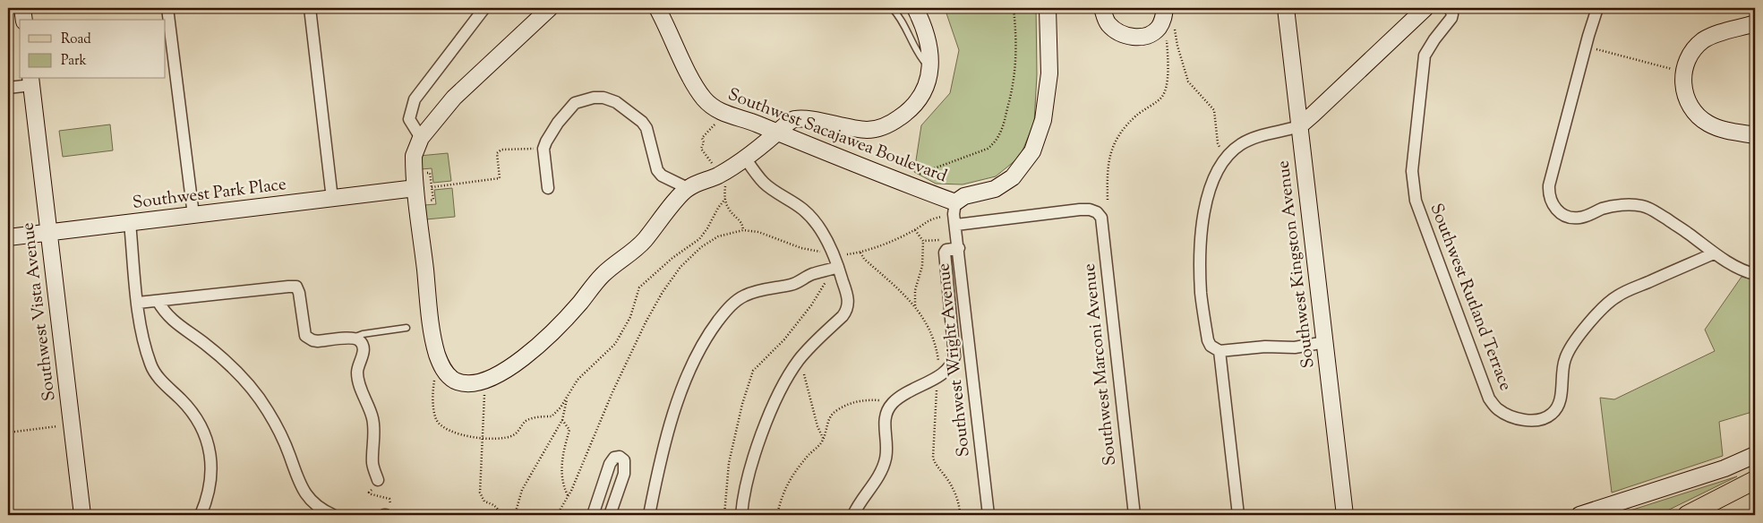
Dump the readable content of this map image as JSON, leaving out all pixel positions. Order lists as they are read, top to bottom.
{
  "streets": {
    "street": [
      "Southwest Sacajawea Boulevard",
      "Southwest Park Place",
      "Southwest Kingston Avenue",
      "Southwest Rutland Terrace",
      "Southwest Vista Avenue",
      "Southwest Wright Avenue",
      "Southwest Marconi Avenue"
    ]
  },
  "crossings": [
    ["Southwest Sacajawea Boulevard", "Southwest Wright Avenue"],
    ["Southwest Park Place", "Southwest Vista Avenue"],
    ["Southwest Wright Avenue", "Southwest Marconi Avenue"]
  ],
  "legend": ["Road", "Park"]
}
